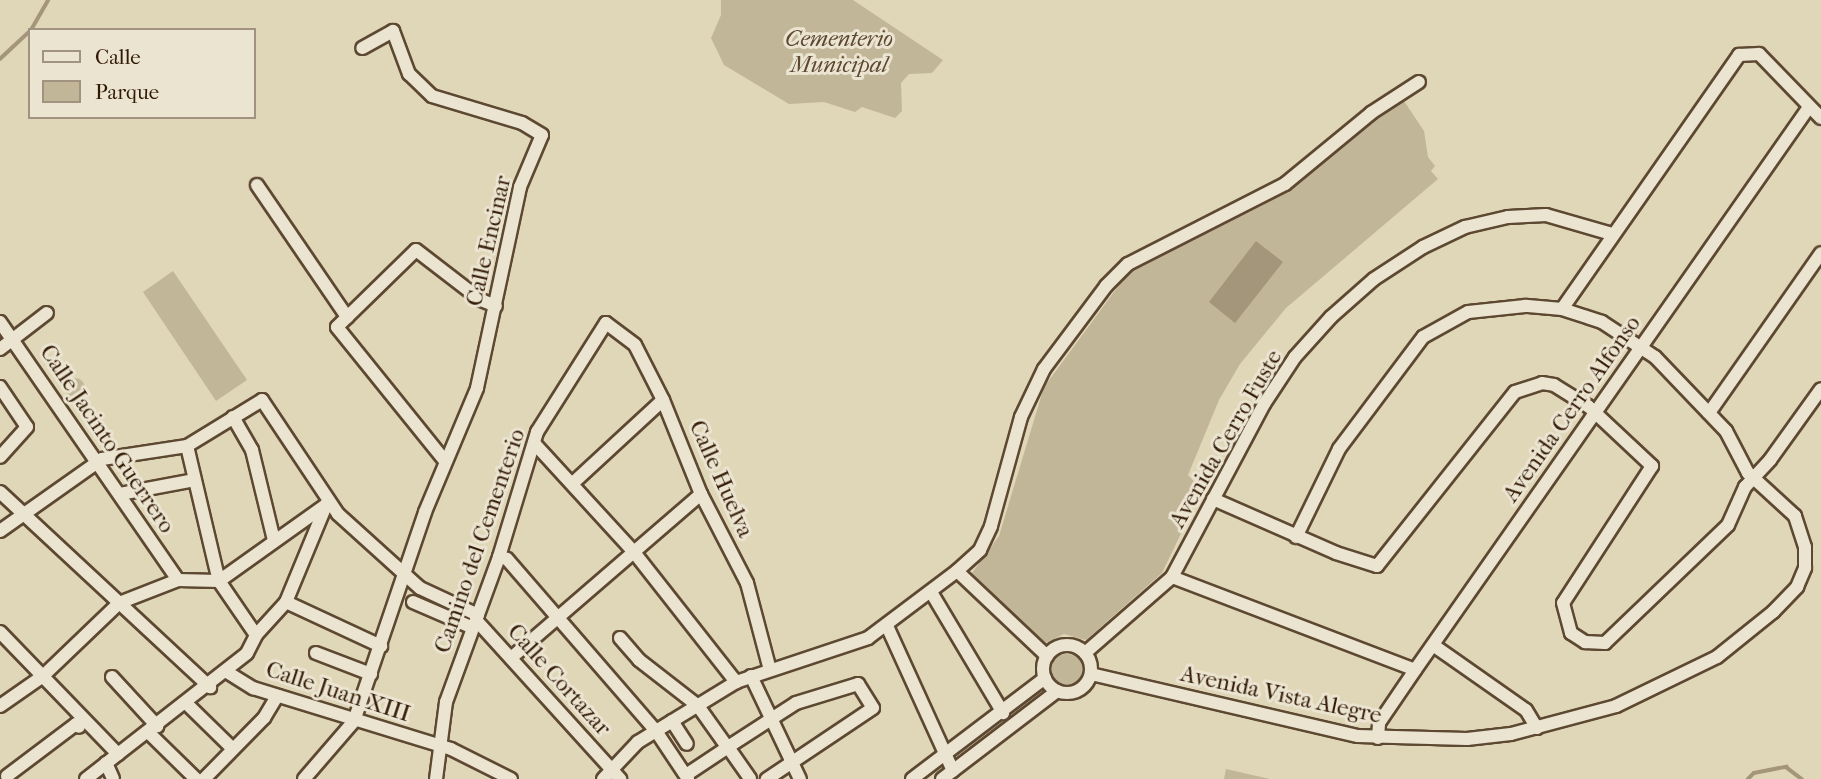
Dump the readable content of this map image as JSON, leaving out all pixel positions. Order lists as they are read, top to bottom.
{
  "streets": {
    "street": [
      "Calle Encinar",
      "Avenida Cerro Alfonso",
      "Calle Jacinto Guerrero",
      "Avenida Cerro Fuste",
      "Calle Huelva",
      "Camino del Cementerio",
      "Calle Cortazar",
      "Calle Juan XIII",
      "Avenida Vista Alegre"
    ]
  },
  "crossings": [
    ["Calle Encinar", "Calle Juan XIII"],
    ["Avenida Cerro Alfonso", "Avenida Vista Alegre"],
    ["Avenida Cerro Fuste", "Avenida Vista Alegre"],
    ["Calle Huelva", "Camino del Cementerio"],
    ["Camino del Cementerio", "Calle Cortazar"],
    ["Camino del Cementerio", "Calle Juan XIII"]
  ],
  "parks": ["Cementerio Municipal"],
  "legend": ["Calle", "Parque"]
}
